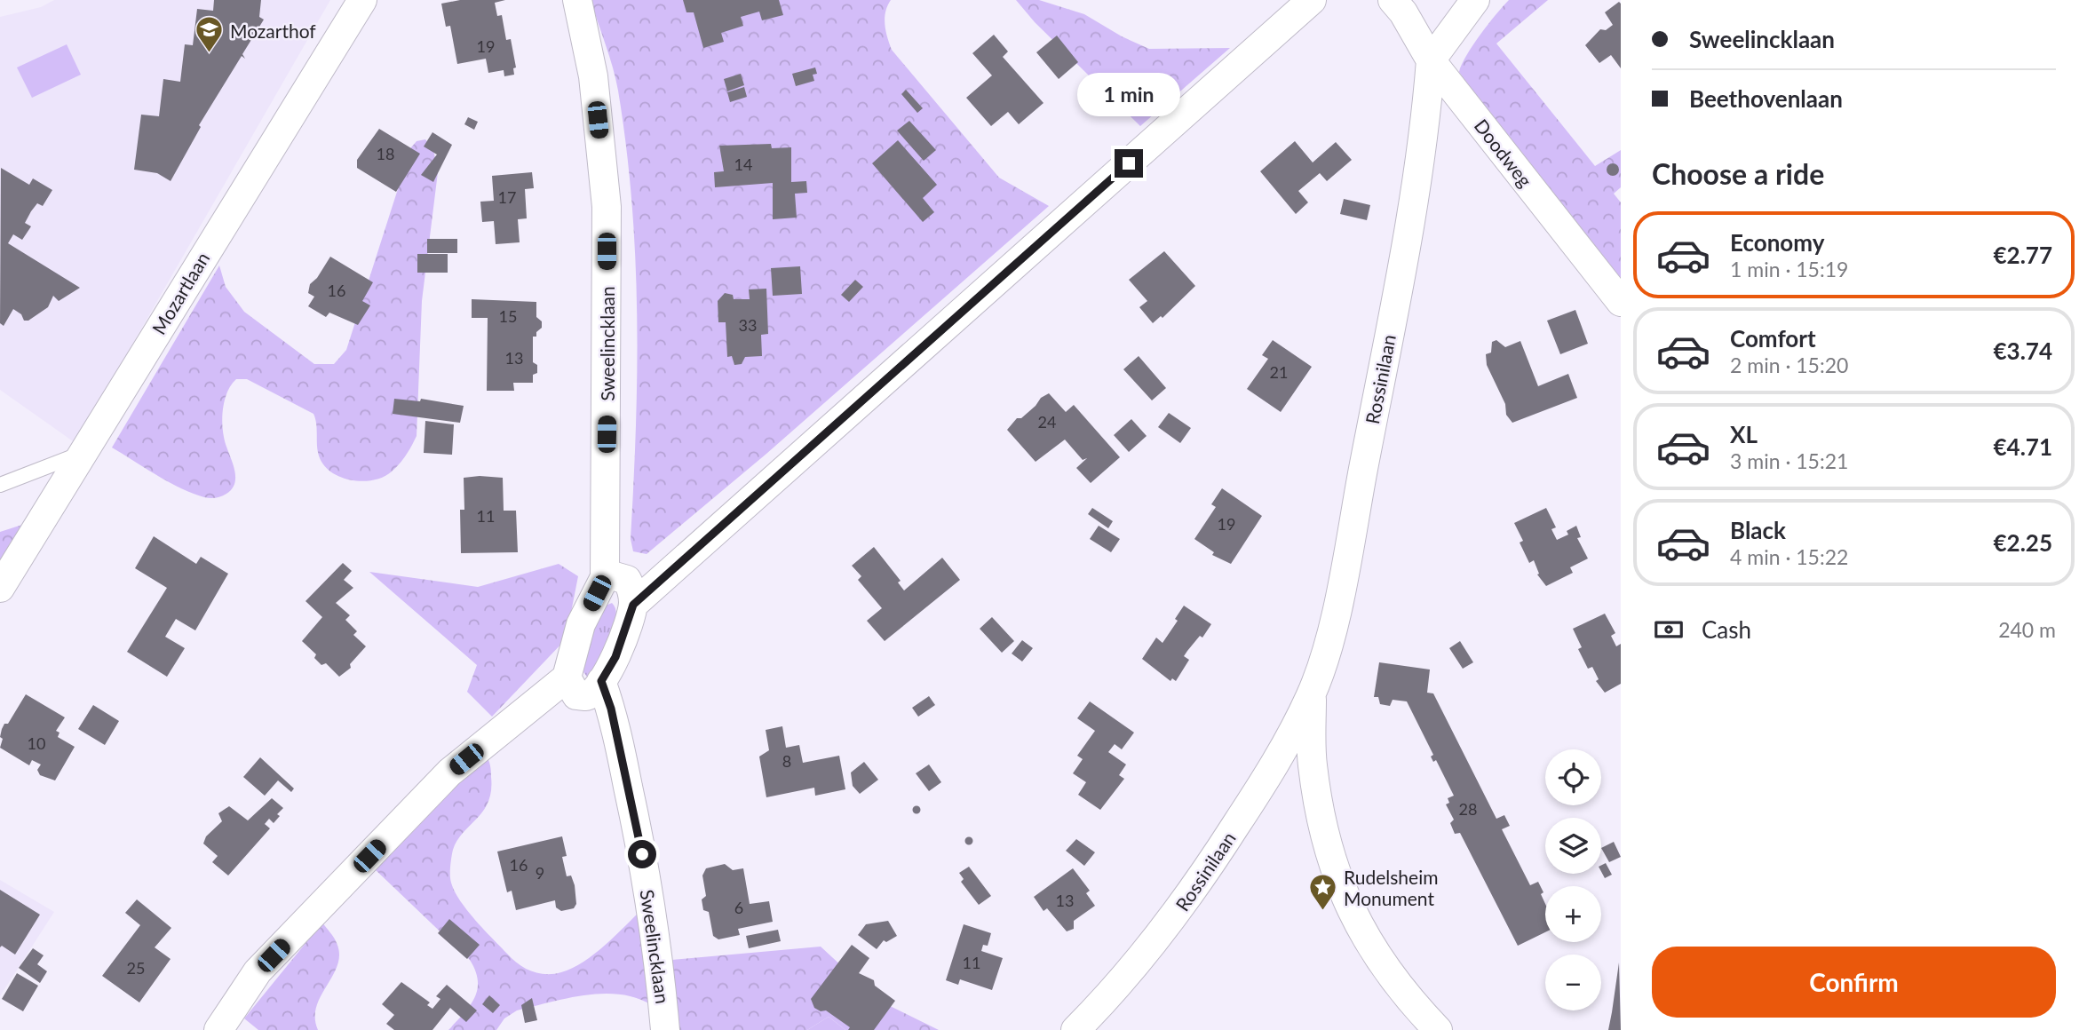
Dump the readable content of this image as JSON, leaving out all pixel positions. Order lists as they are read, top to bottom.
{
  "streets": {
    "street": [
      "Doodweg",
      "Mozartlaan",
      "Sweelincklaan",
      "Rossinilaan"
    ]
  },
  "crossings": [
    ["Doodweg", "Rossinilaan"]
  ],
  "places": {
    "school or university": ["Mozarthof"],
    "place": ["Rudelsheim Monument"]
  },
  "house_numbers": [
    "19",
    "18",
    "14",
    "17",
    "16",
    "15",
    "33",
    "13",
    "21",
    "24",
    "11",
    "19",
    "10",
    "8",
    "28",
    "16",
    "9",
    "13",
    "6",
    "11",
    "25"
  ],
  "page": {
    "banner": ["Sweelincklaan", "Beethovenlaan"],
    "bubble": "1 min",
    "heading": "Choose a ride",
    "list": [
      {
        "name": "Economy",
        "note": "1 min · 15:19",
        "value": "€2.77"
      },
      {
        "name": "Comfort",
        "note": "2 min · 15:20",
        "value": "€3.74"
      },
      {
        "name": "XL",
        "note": "3 min · 15:21",
        "value": "€4.71"
      },
      {
        "name": "Black",
        "note": "4 min · 15:22",
        "value": "€2.25"
      }
    ],
    "pay": ["Cash", "240 m"],
    "map_buttons": ["+", "−"],
    "buttons": "Confirm"
  }
}
